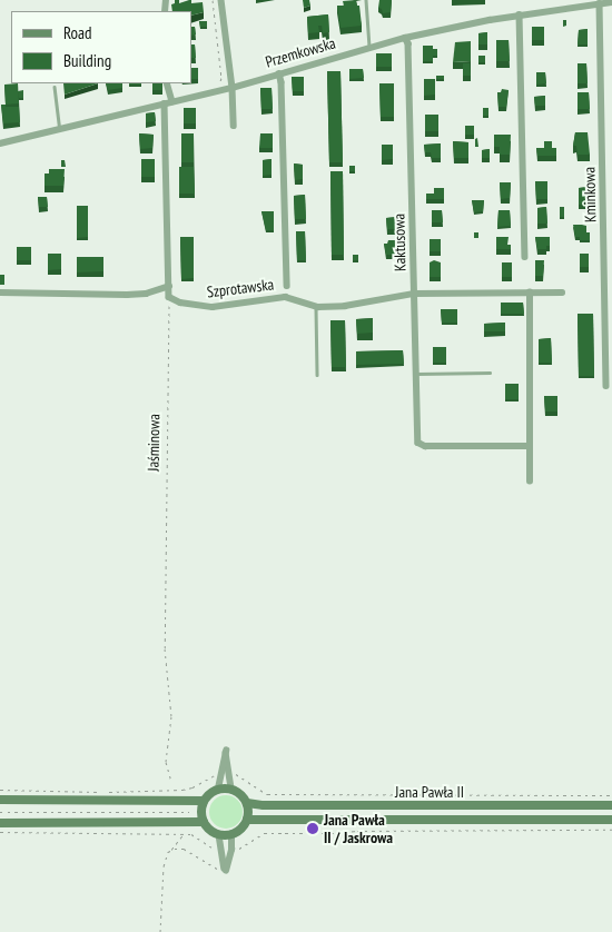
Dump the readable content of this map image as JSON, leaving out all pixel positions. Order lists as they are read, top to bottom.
{
  "streets": {
    "street": [
      "Przemkowska",
      "Kminkowa",
      "Kaktusowa",
      "Szprotawska",
      "Jana Pawła II"
    ],
    "path": ["Jaśminowa"]
  },
  "crossings": [
    ["Przemkowska", "Kminkowa"],
    ["Przemkowska", "Kaktusowa"],
    ["Kaktusowa", "Szprotawska"],
    ["Szprotawska", "Jaśminowa"]
  ],
  "places": ["Jana Pawła II / Jaskrowa"],
  "legend": ["Road", "Building"]
}
